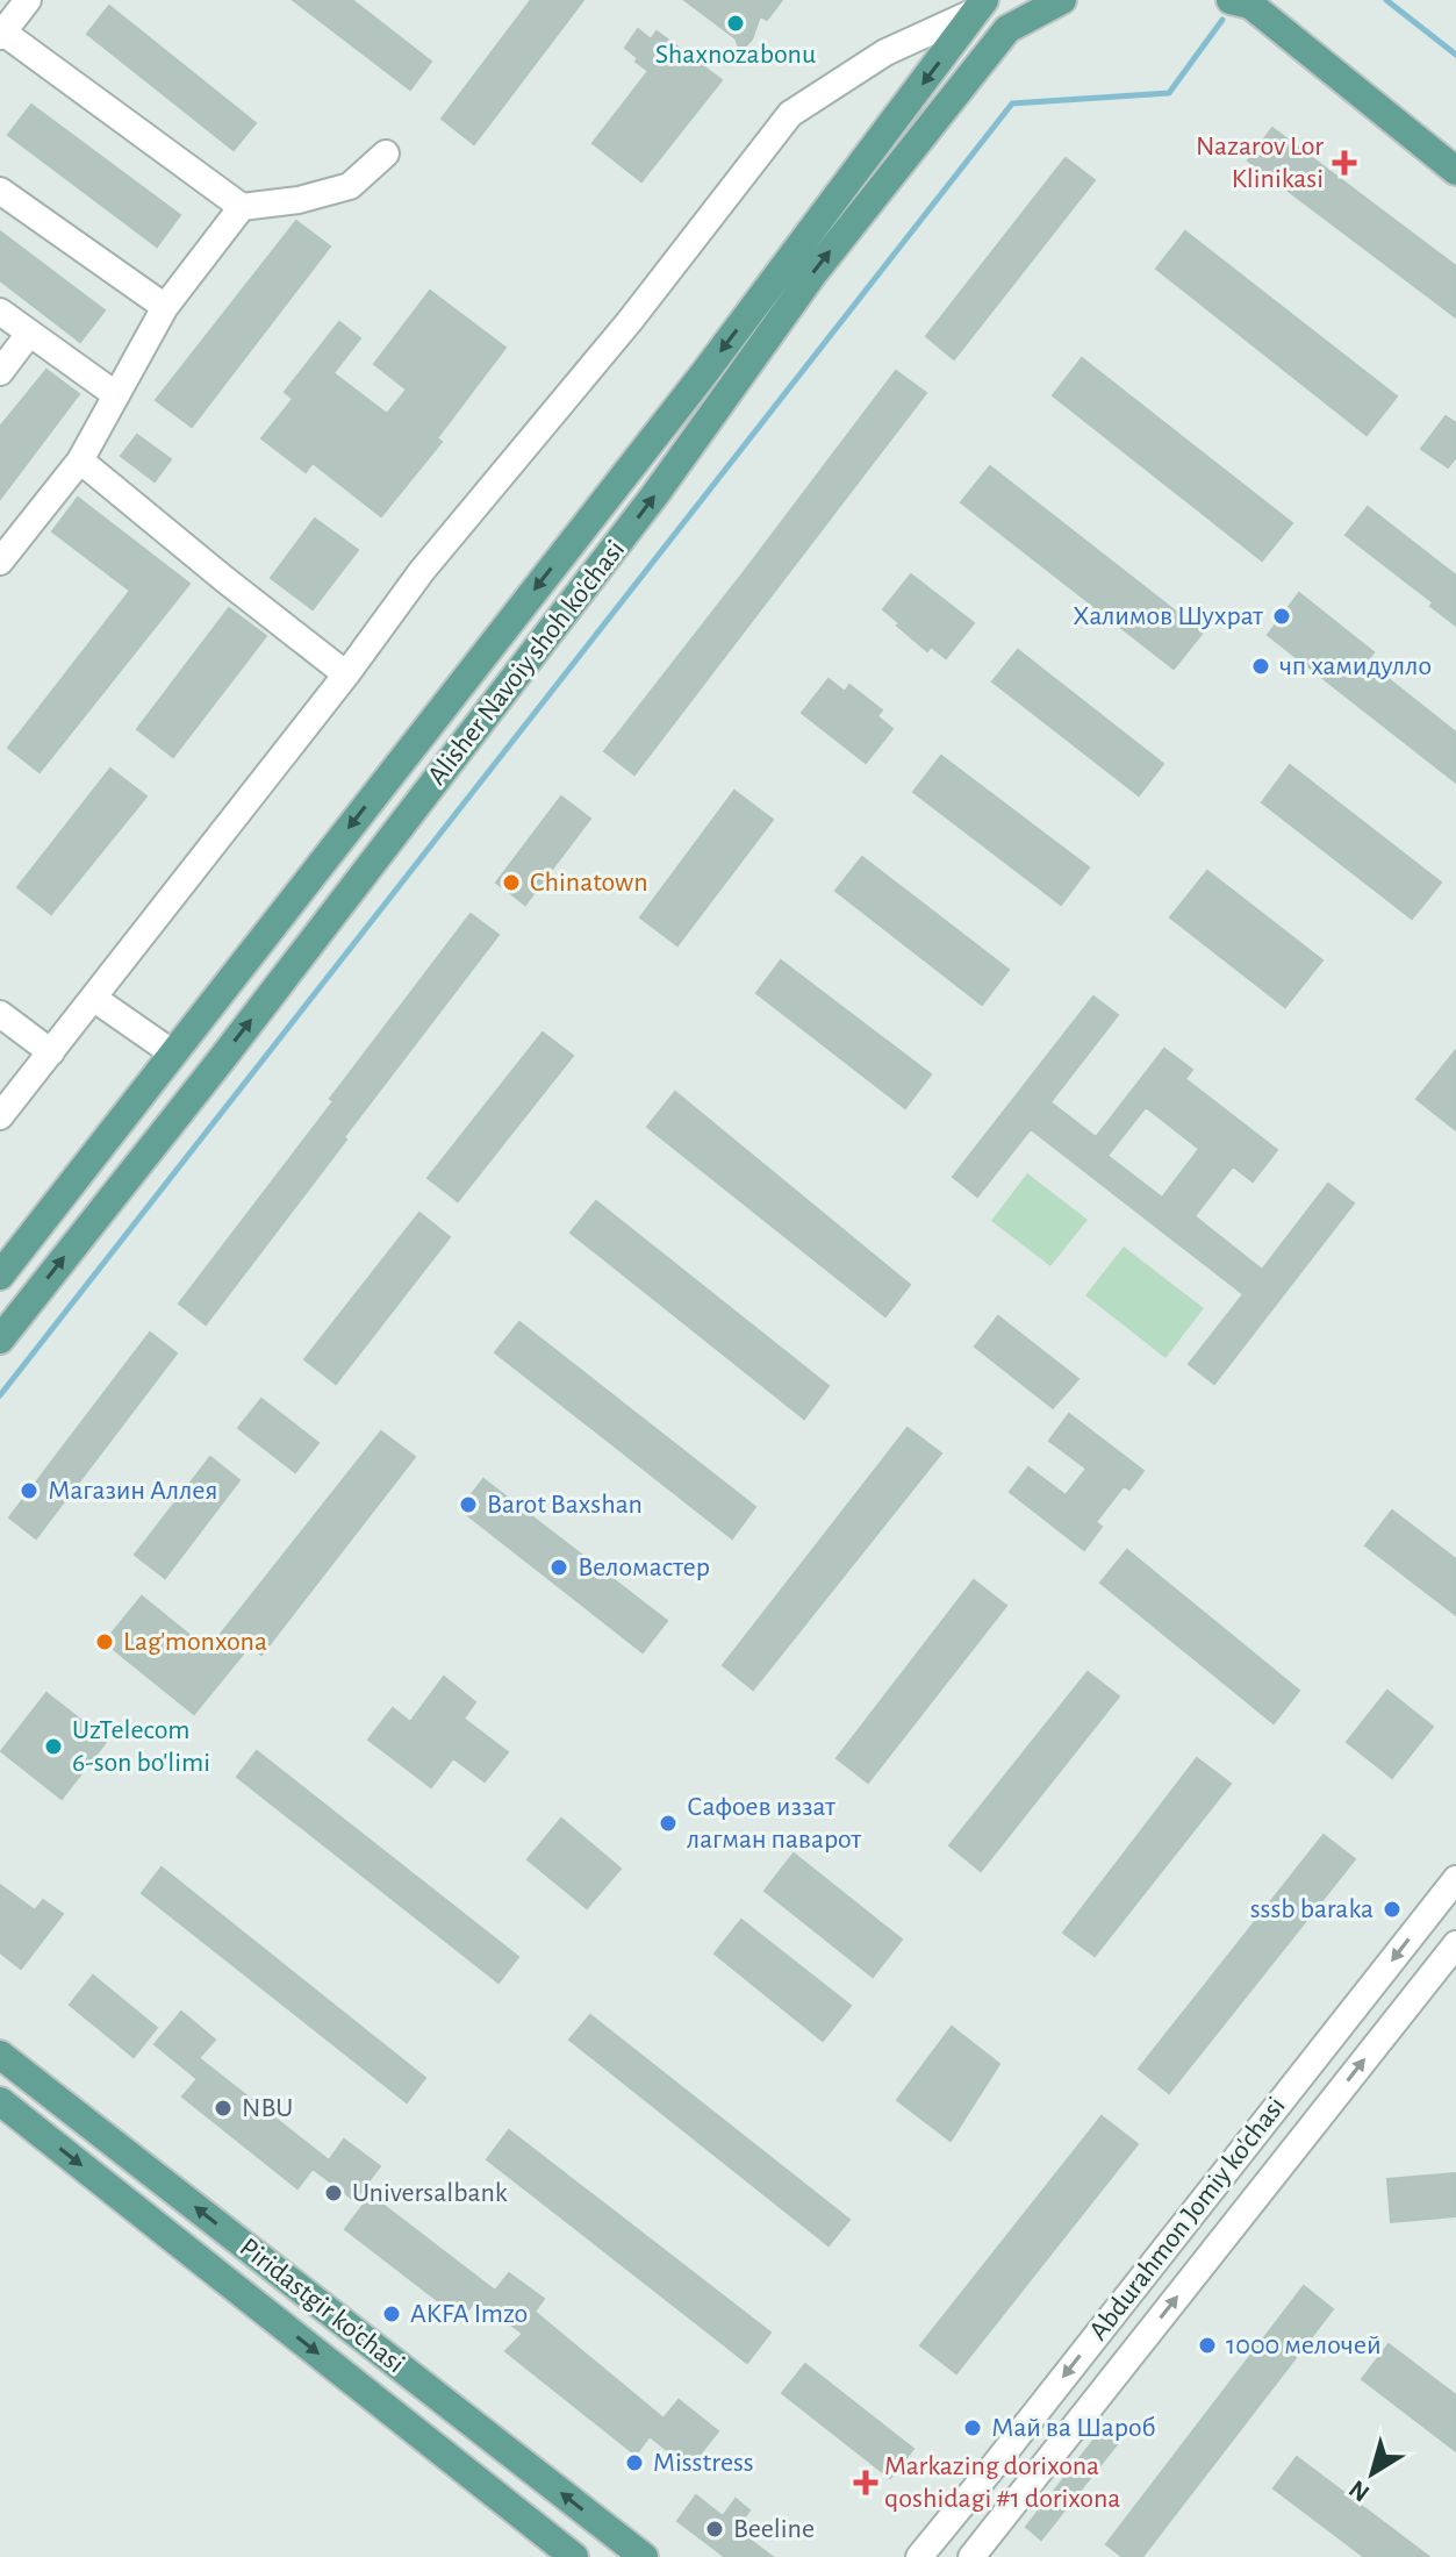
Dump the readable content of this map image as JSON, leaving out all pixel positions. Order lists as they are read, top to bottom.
{
  "streets": {
    "main road": ["Alisher Navoiy shoh ko'chasi", "Piridastgir ko'chasi"],
    "street": ["Abdurahmon Jomiy ko'chasi"]
  },
  "places": {
    "other": [
      "Shaxnozabonu",
      "Халимов Шухрат",
      "чп хамидулло",
      "Chinatown",
      "Магазин Аллея",
      "Barot Baxshan",
      "Веломастер",
      "Lag'monxona",
      "UzTelecom 6-son bo'limi",
      "Сафоев иззат лагман паварот",
      "sssb baraka",
      "NBU",
      "Universalbank",
      "AKFA Imzo",
      "1000 мелочей",
      "Май ва Шароб",
      "Misstress",
      "Beeline"
    ],
    "health": ["Nazarov Lor Klinikasi", "Markazing dorixona qoshidagi #1 dorixona"]
  },
  "north": "bottom left"
}
